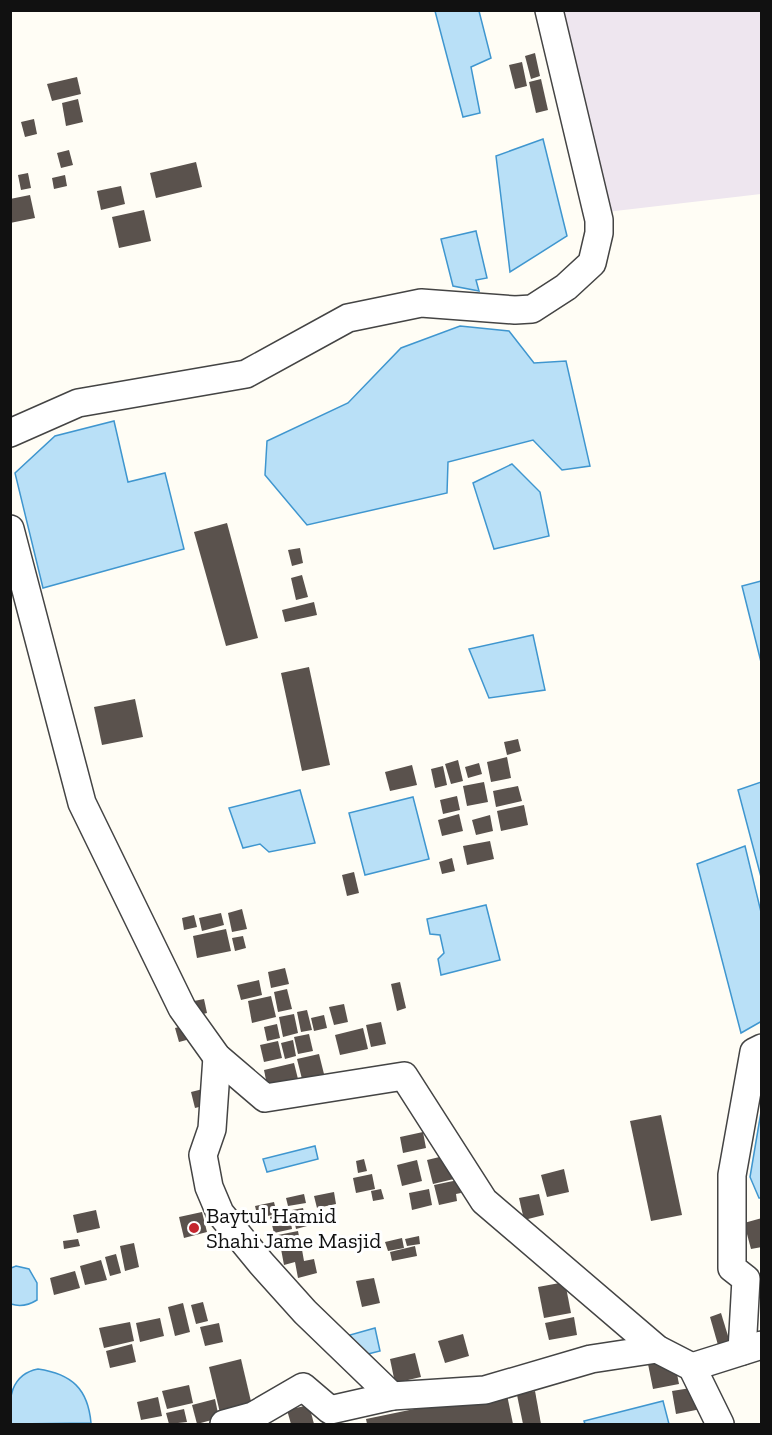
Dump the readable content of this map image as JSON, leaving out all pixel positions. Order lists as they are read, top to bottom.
{
  "places": ["Baytul Hamid Shahi Jame Masjid"]
}
